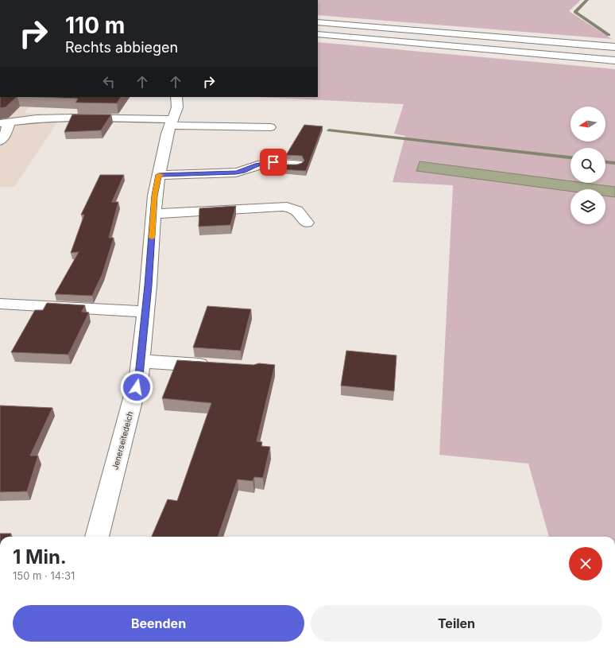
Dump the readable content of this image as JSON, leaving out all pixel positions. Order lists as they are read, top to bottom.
{
  "streets": {
    "main road": ["Jenerseitedeich"]
  },
  "north": "left",
  "page": {
    "turn": ["110 m", "Rechts abbiegen"],
    "heading": ["1 Min.", "150 m · 14:31"],
    "buttons": ["Beenden", "Teilen"]
  }
}
